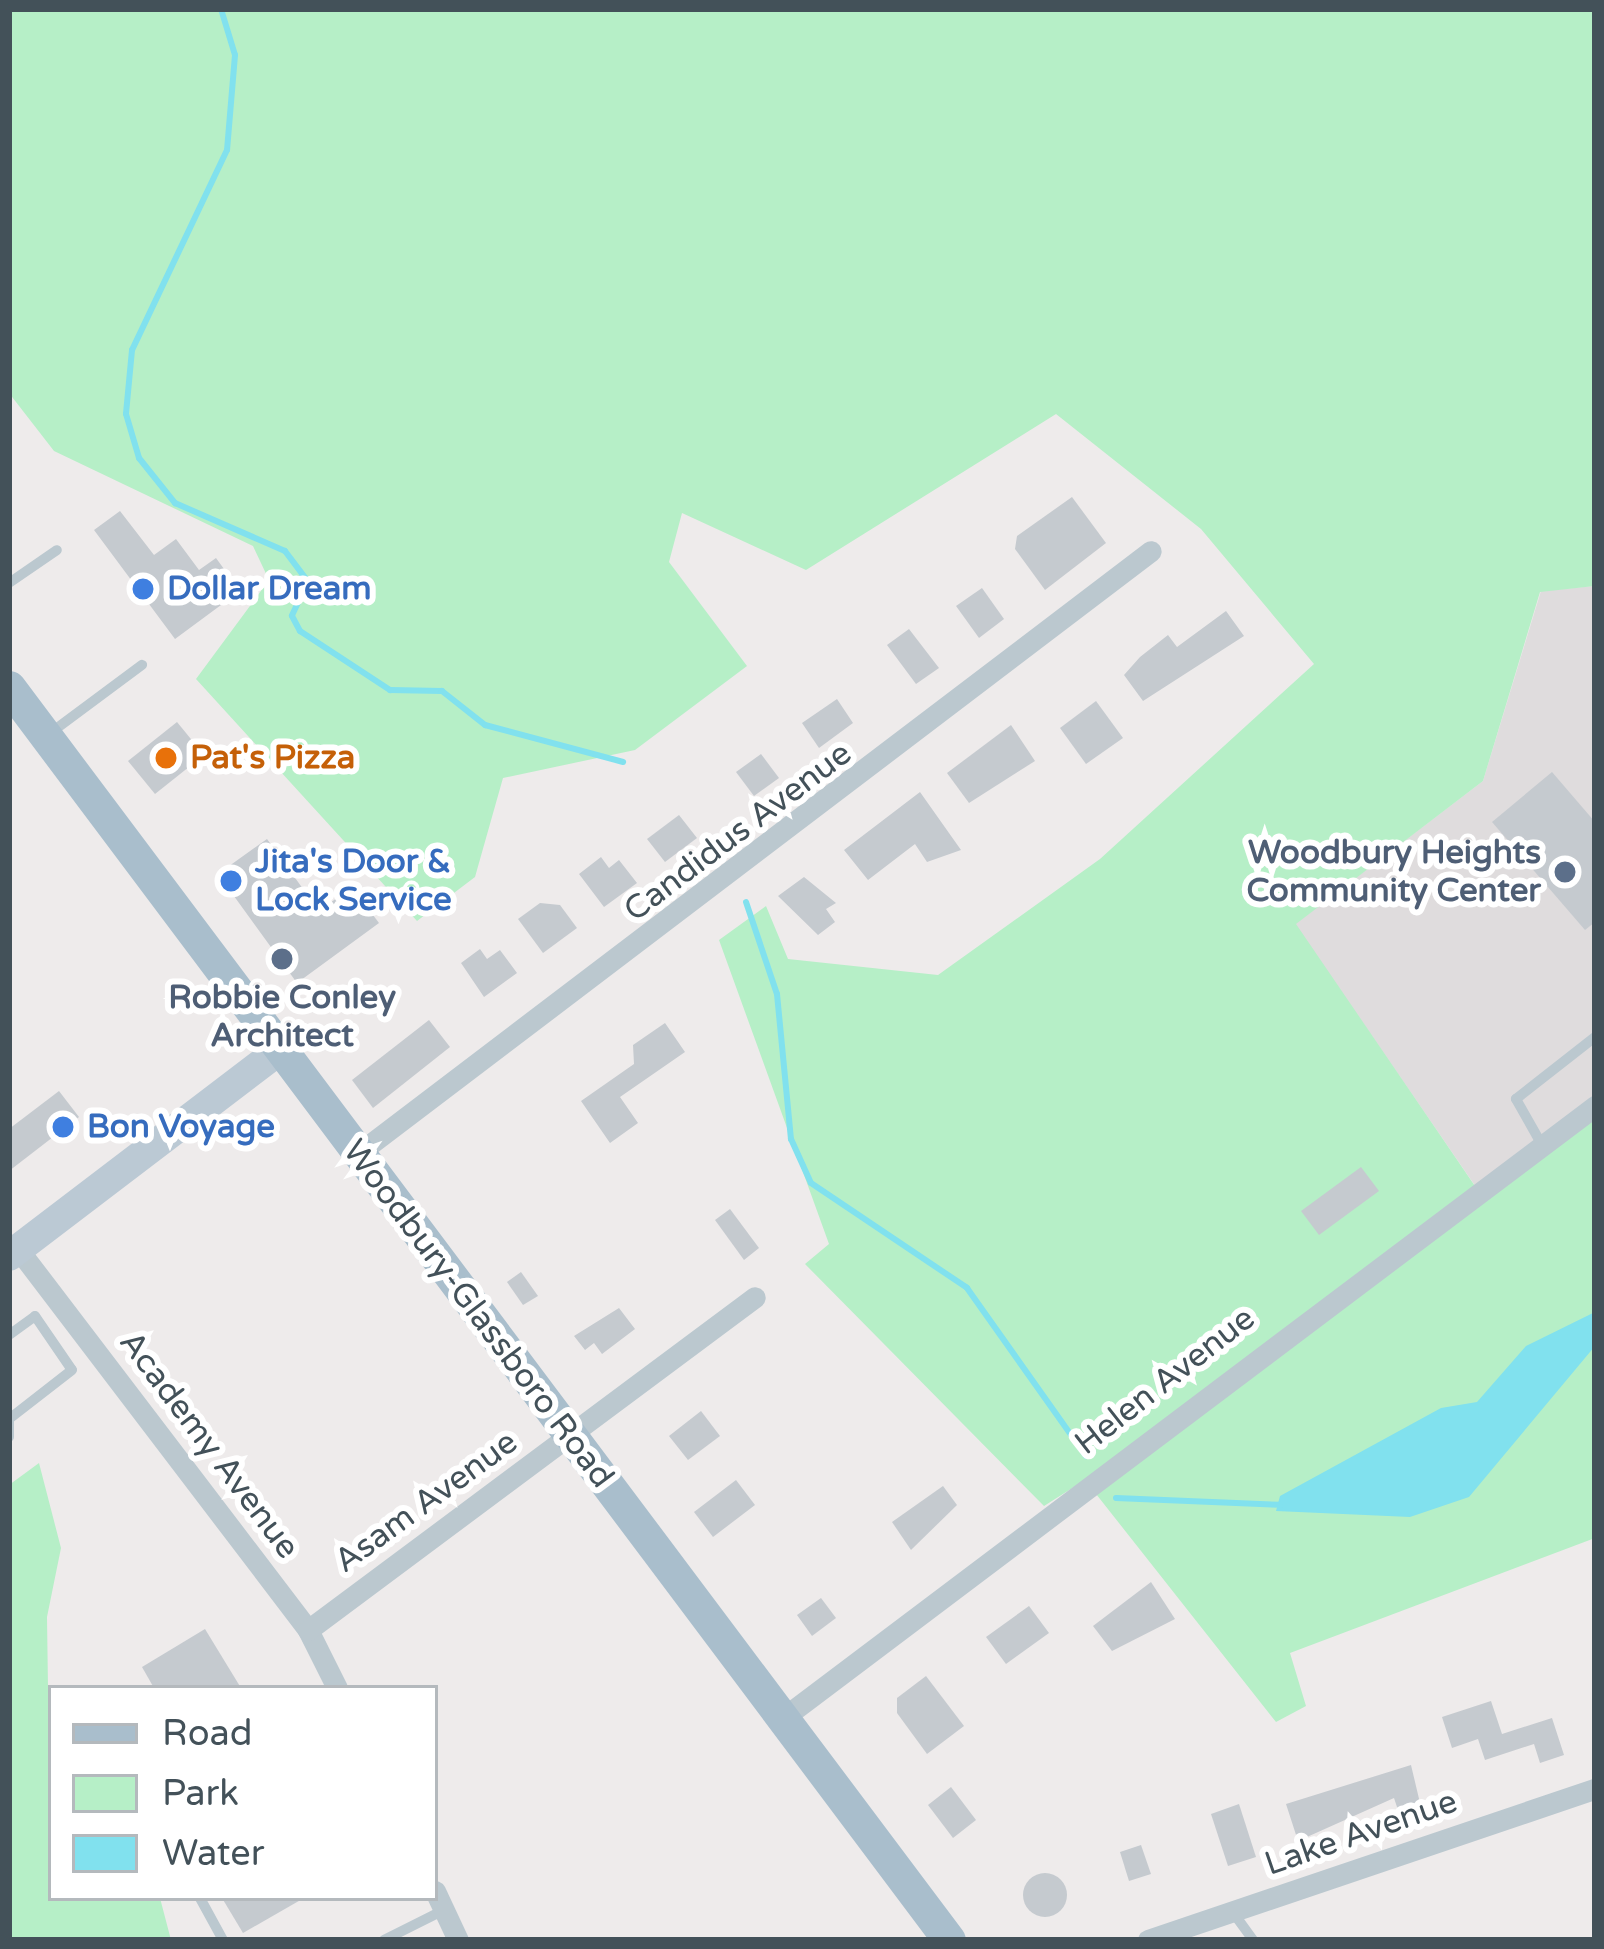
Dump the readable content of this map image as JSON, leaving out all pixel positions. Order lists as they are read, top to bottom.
{
  "streets": {
    "main road": ["Woodbury-Glassboro Road"],
    "street": [
      "Candidus Avenue",
      "Helen Avenue",
      "Academy Avenue",
      "Asam Avenue",
      "Lake Avenue"
    ]
  },
  "crossings": [
    ["Candidus Avenue", "Woodbury-Glassboro Road"],
    ["Woodbury-Glassboro Road", "Helen Avenue"],
    ["Woodbury-Glassboro Road", "Asam Avenue"],
    ["Academy Avenue", "Asam Avenue"]
  ],
  "places": [
    "Dollar Dream",
    "Pat's Pizza",
    "Woodbury Heights Community Center",
    "Jita's Door & Lock Service",
    "Robbie Conley Architect",
    "Bon Voyage"
  ],
  "legend": ["Road", "Park", "Water"]
}
